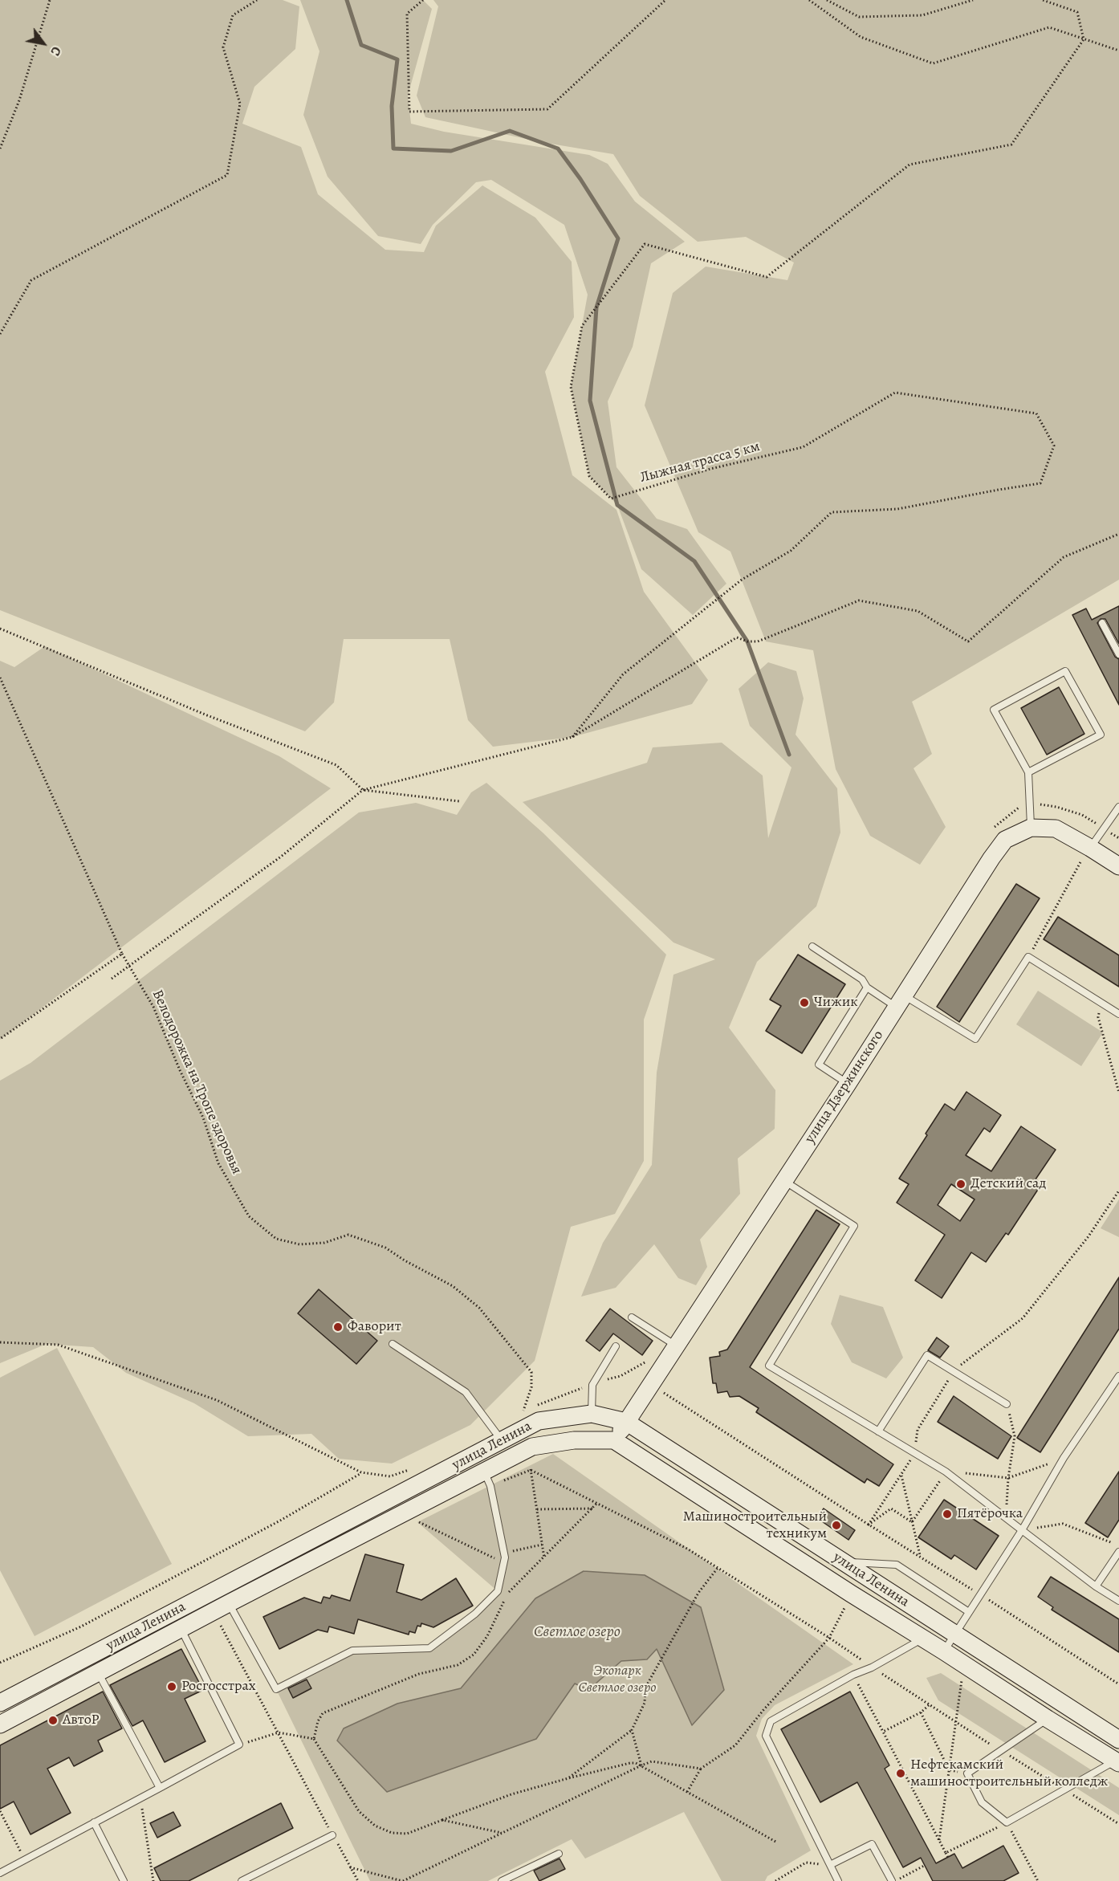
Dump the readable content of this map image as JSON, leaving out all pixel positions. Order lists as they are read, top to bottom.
{
  "streets": {
    "main road": ["улица Дзержинского", "улица Ленина"],
    "path": ["Лыжная трасса 5 км", "Велодорожка на Тропе здоровья"]
  },
  "crossings": [
    ["улица Дзержинского", "улица Ленина"]
  ],
  "water": ["Светлое озеро"],
  "parks": ["Экопарк Светлое озеро"],
  "places": [
    "Чижик",
    "Детский сад",
    "Фаворит",
    "Пятёрочка",
    "Машиностроительный техникум",
    "Росгосстрах",
    "АвтоР",
    "Нефтекамский машиностроительный колледж"
  ],
  "north": "bottom right"
}
